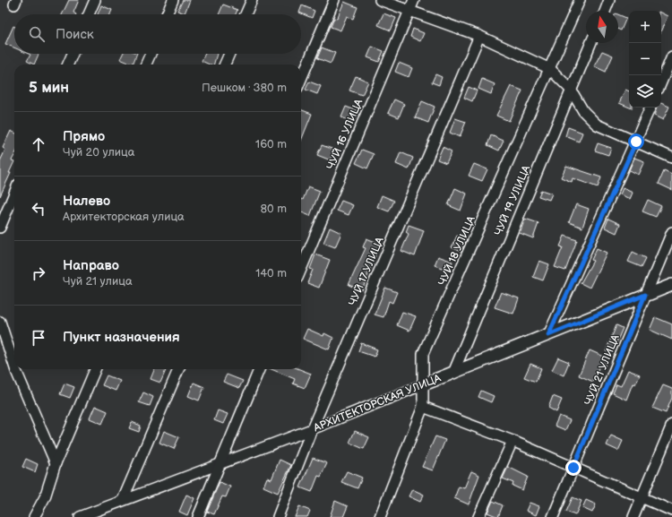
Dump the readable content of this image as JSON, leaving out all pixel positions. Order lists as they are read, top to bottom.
{
  "streets": {
    "street": [
      "ЧУЙ 16 УЛИЦА",
      "ЧУЙ 19 УЛИЦА",
      "ЧУЙ 18 УЛИЦА",
      "ЧУЙ 17 УЛИЦА",
      "ЧУЙ 21 УЛИЦА",
      "АРХИТЕКТОРСКАЯ УЛИЦА"
    ]
  },
  "crossings": [
    ["ЧУЙ 19 УЛИЦА", "АРХИТЕКТОРСКАЯ УЛИЦА"],
    ["ЧУЙ 18 УЛИЦА", "АРХИТЕКТОРСКАЯ УЛИЦА"],
    ["ЧУЙ 17 УЛИЦА", "АРХИТЕКТОРСКАЯ УЛИЦА"],
    ["ЧУЙ 21 УЛИЦА", "АРХИТЕКТОРСКАЯ УЛИЦА"]
  ],
  "north": "top",
  "page": {
    "map_buttons": ["+", "−"],
    "search": "Поиск",
    "heading": ["5 мин", "Пешком · 380 m"],
    "list": [
      ["Прямо", "Чуй 20 улица", "160 m"],
      ["Налево", "Архитекторская улица", "80 m"],
      ["Направо", "Чуй 21 улица", "140 m"],
      "Пункт назначения"
    ]
  }
}
